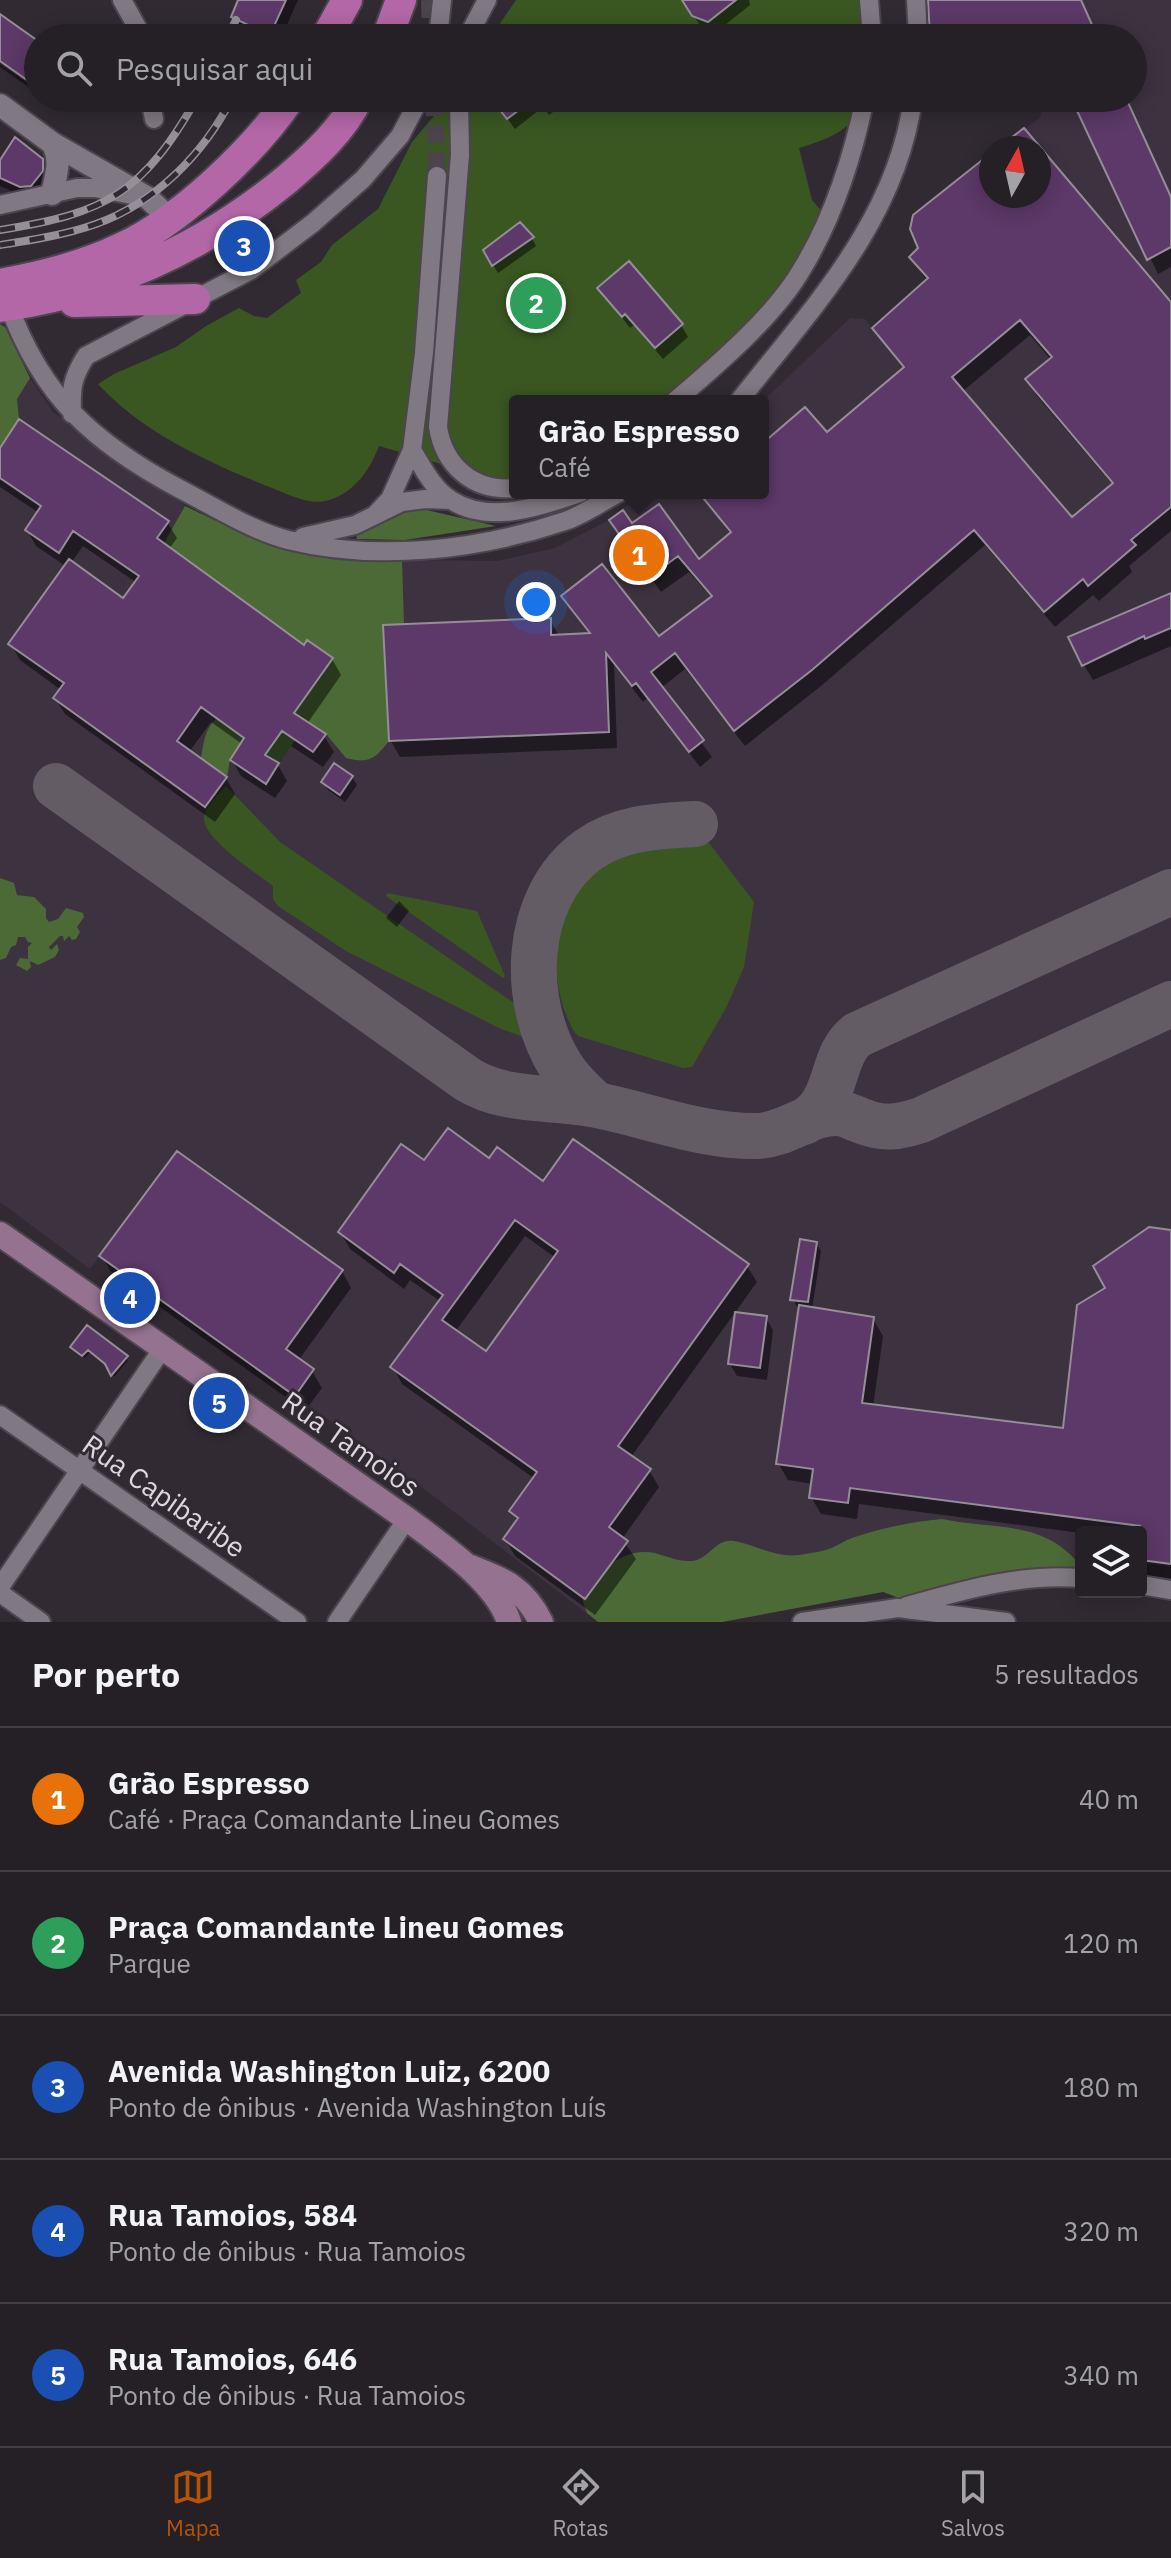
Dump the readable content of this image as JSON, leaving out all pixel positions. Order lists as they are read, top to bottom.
{
  "streets": {
    "main road": ["Rua Tamoios"],
    "street": ["Rua Capibaribe"]
  },
  "north": "top",
  "page": {
    "search": "Pesquisar aqui",
    "pins": [
      "3",
      "2",
      "1",
      "4",
      "5"
    ],
    "popup": ["Grão Espresso", "Café"],
    "heading": ["Por perto", "5 resultados"],
    "list": [
      {
        "mark": "1",
        "name": "Grão Espresso",
        "note": "Café · Praça Comandante Lineu Gomes",
        "value": "40 m"
      },
      {
        "mark": "2",
        "name": "Praça Comandante Lineu Gomes",
        "note": "Parque",
        "value": "120 m"
      },
      {
        "mark": "3",
        "name": "Avenida Washington Luiz, 6200",
        "note": "Ponto de ônibus · Avenida Washington Luís",
        "value": "180 m"
      },
      {
        "mark": "4",
        "name": "Rua Tamoios, 584",
        "note": "Ponto de ônibus · Rua Tamoios",
        "value": "320 m"
      },
      {
        "mark": "5",
        "name": "Rua Tamoios, 646",
        "note": "Ponto de ônibus · Rua Tamoios",
        "value": "340 m"
      }
    ],
    "nav": ["Mapa", "Rotas", "Salvos"]
  }
}
